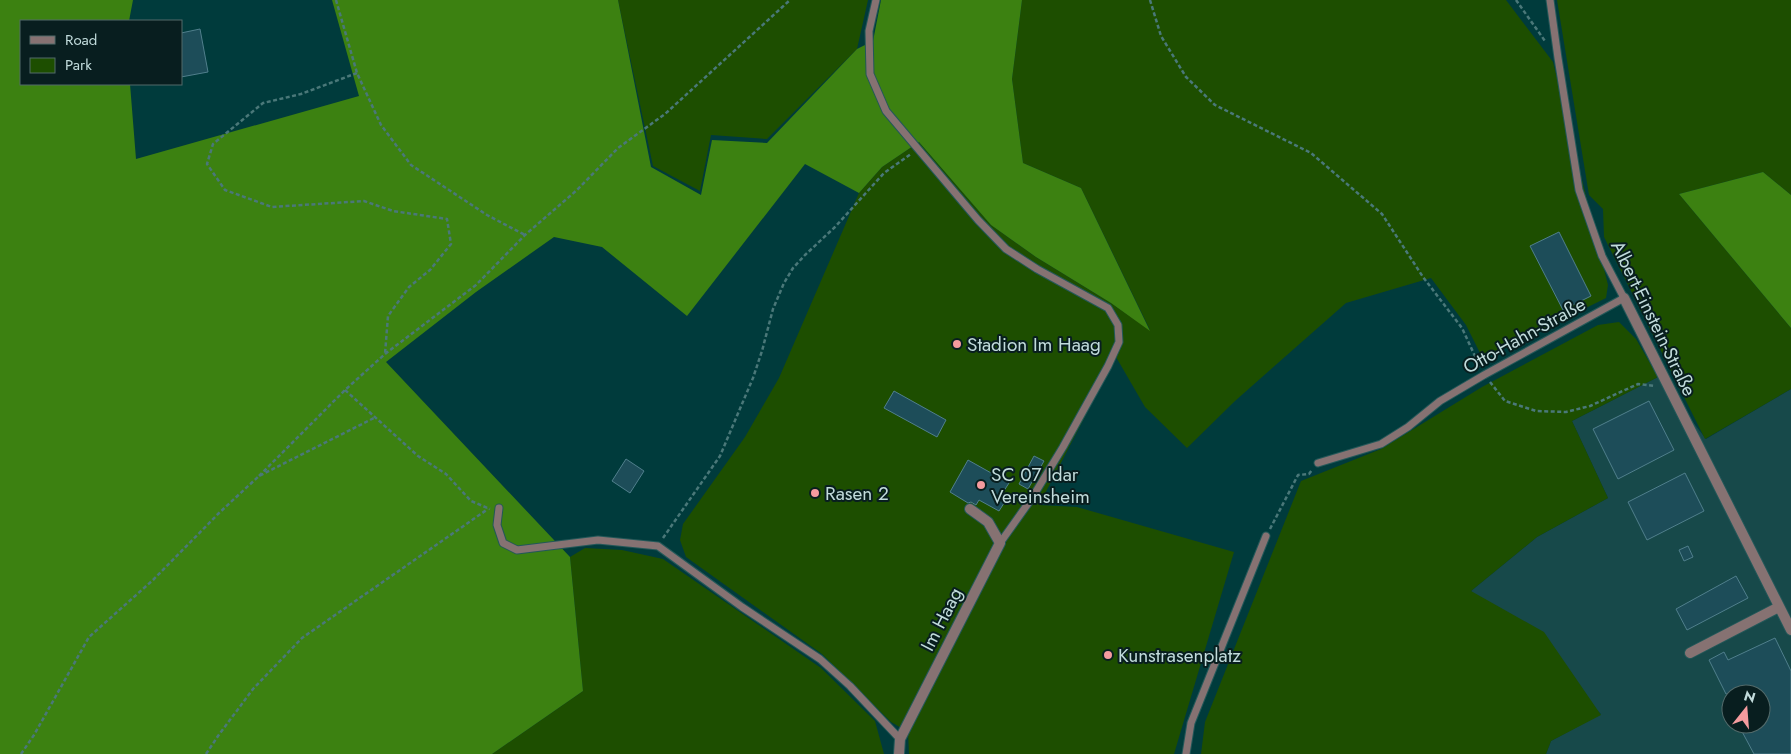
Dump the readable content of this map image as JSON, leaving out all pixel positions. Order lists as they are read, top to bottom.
{
  "streets": {
    "street": ["Albert-Einstein-Straße", "Im Haag"],
    "lane": ["Otto-Hahn-Straße"]
  },
  "crossings": [
    ["Albert-Einstein-Straße", "Otto-Hahn-Straße"]
  ],
  "places": [
    "Stadion Im Haag",
    "SC 07 Idar Vereinsheim",
    "Rasen 2",
    "Kunstrasenplatz"
  ],
  "legend": ["Road", "Park"],
  "north": "top"
}
